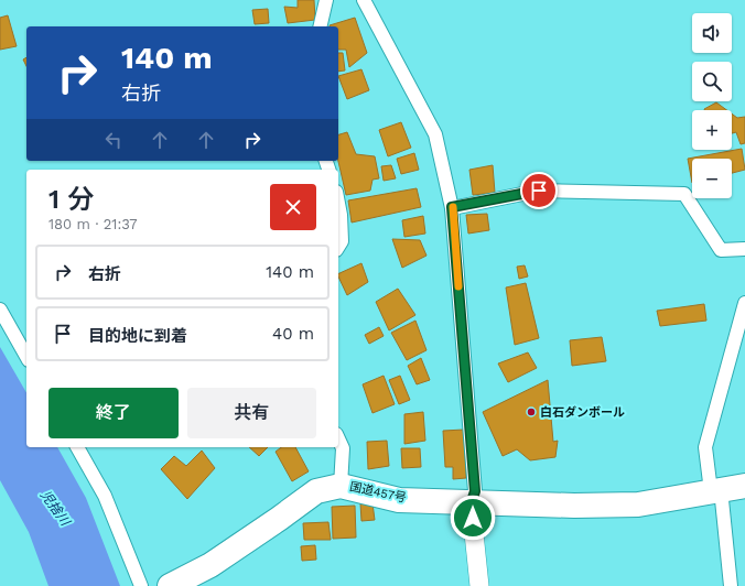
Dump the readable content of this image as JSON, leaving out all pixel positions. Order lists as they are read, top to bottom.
{
  "streets": {
    "highway": ["国道457号"]
  },
  "water": ["児捨川"],
  "places": ["白石ダンボール"],
  "page": {
    "map_buttons": ["+", "−"],
    "turn": ["140 m", "右折"],
    "heading": ["1 分", "180 m · 21:37"],
    "list": [
      {
        "name": "右折",
        "value": "140 m"
      },
      {
        "name": "目的地に到着",
        "value": "40 m"
      }
    ],
    "buttons": ["終了", "共有"]
  }
}
